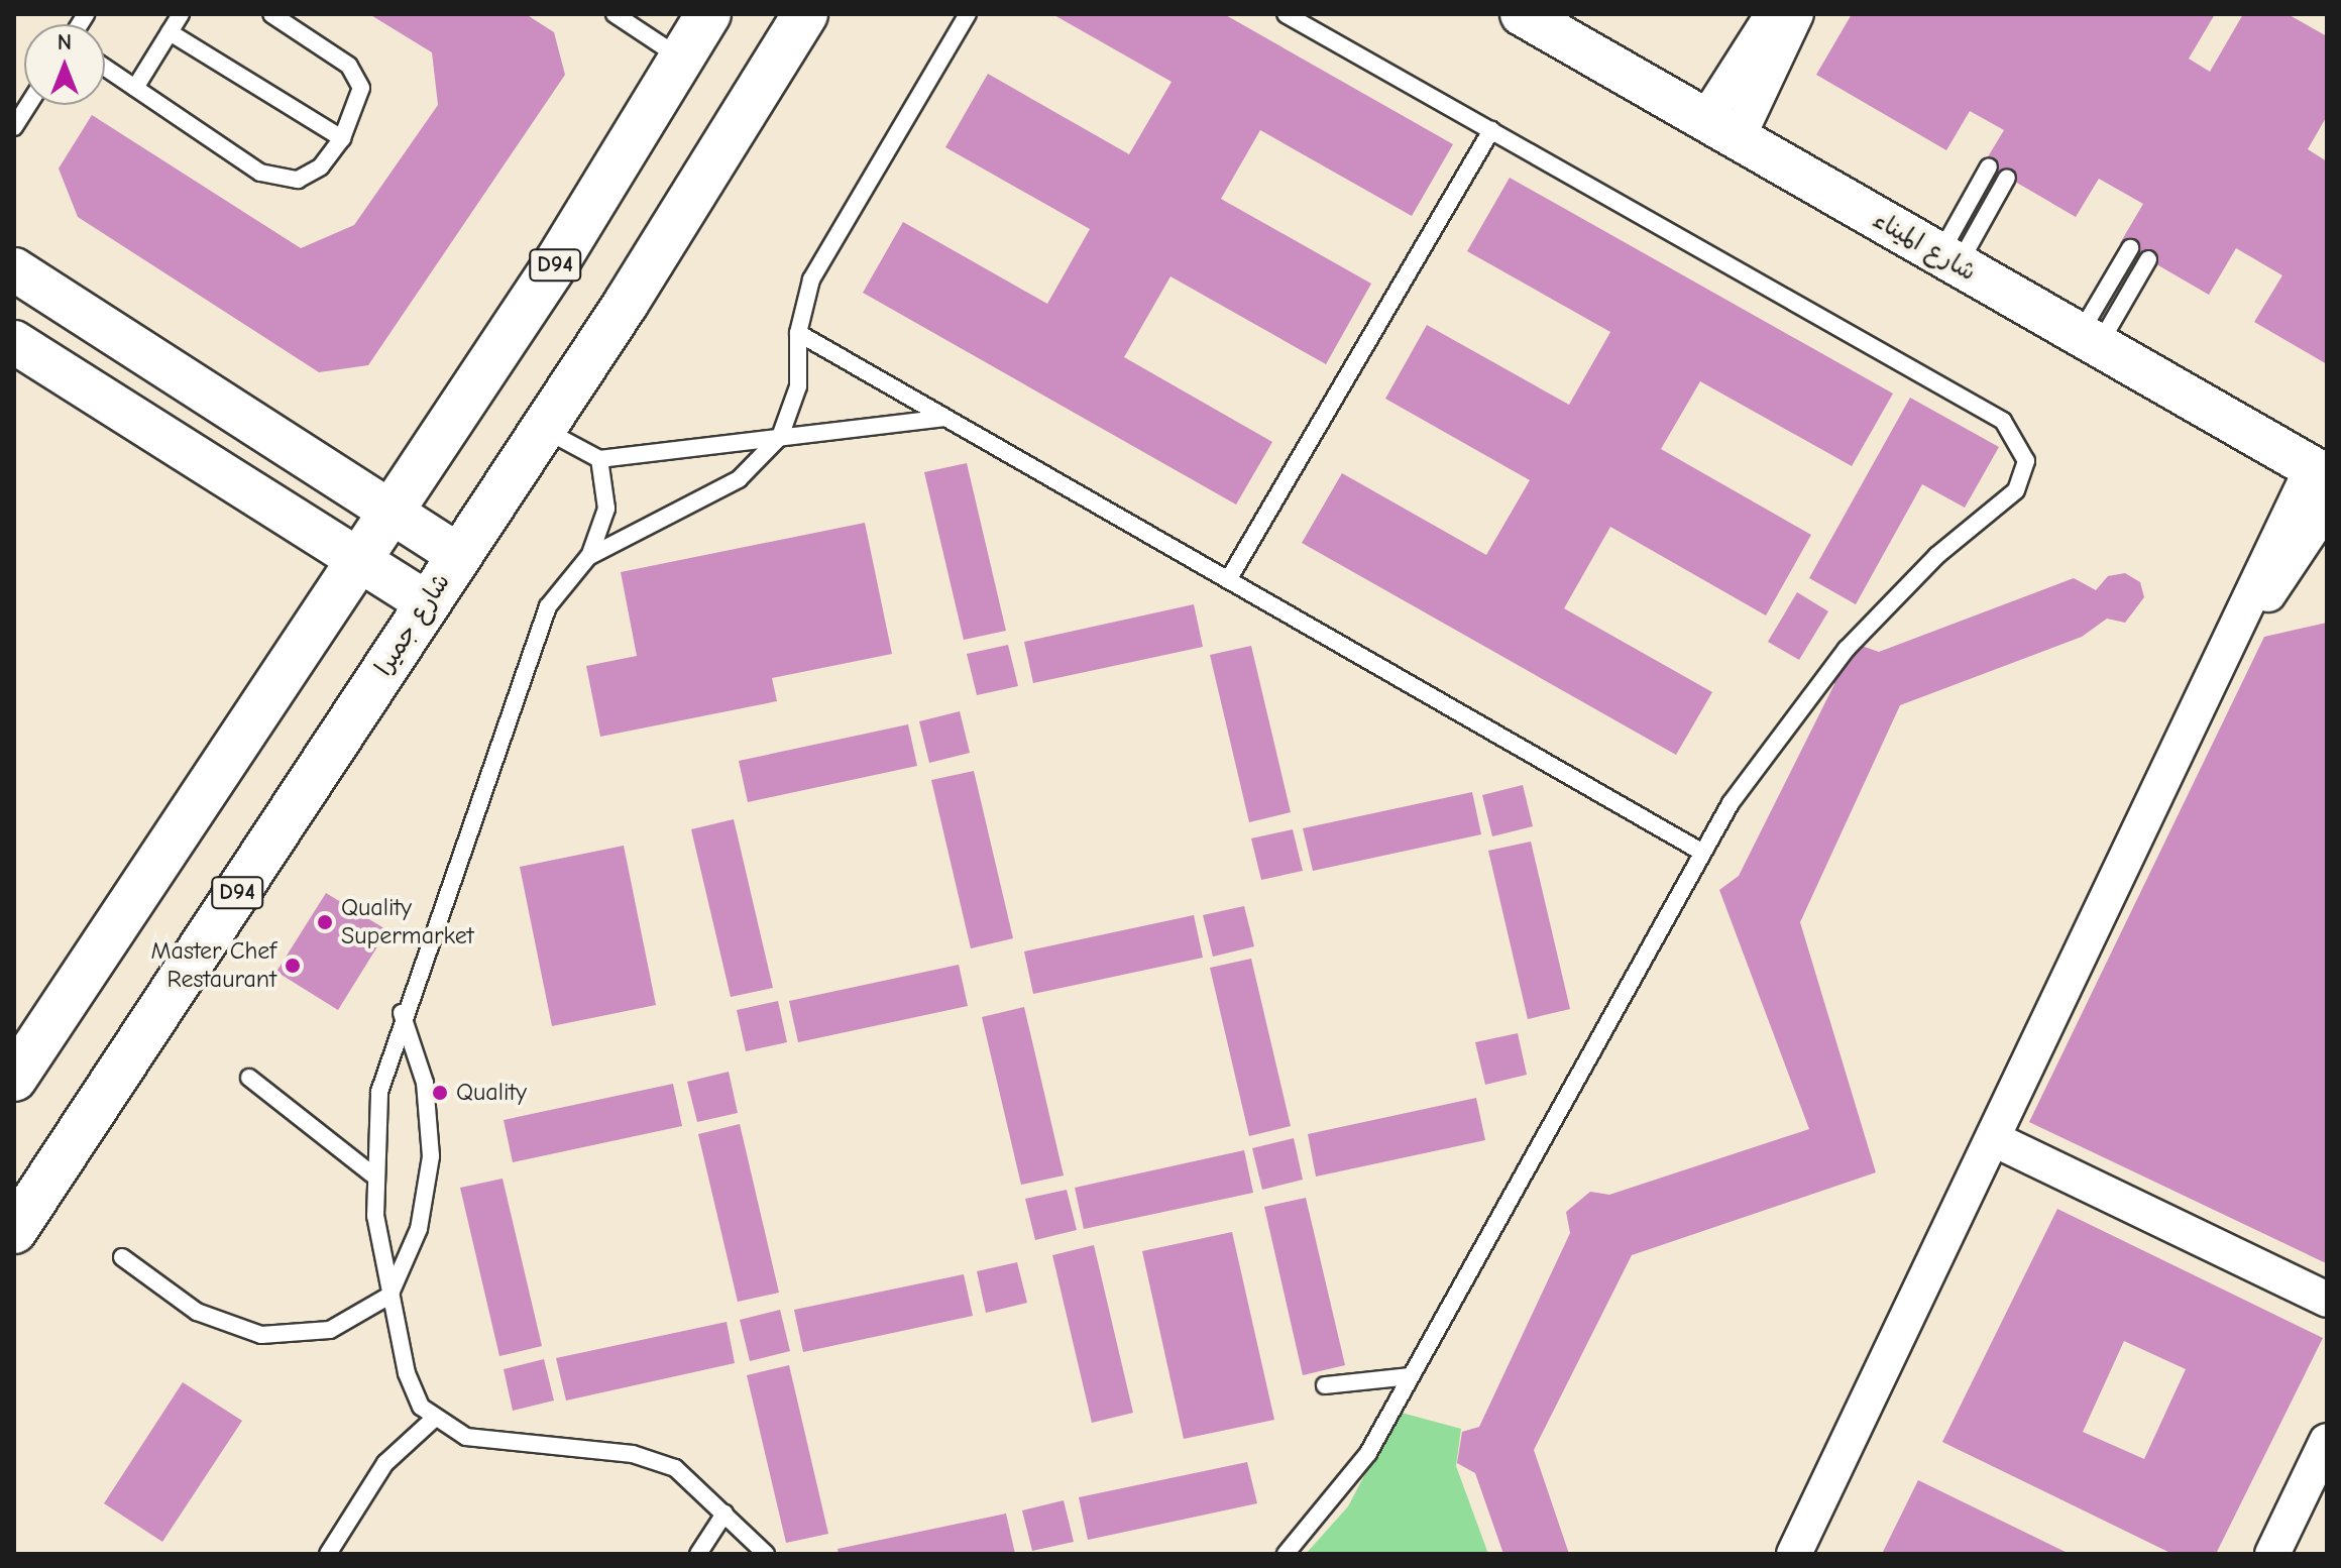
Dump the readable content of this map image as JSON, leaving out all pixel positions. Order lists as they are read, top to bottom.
{
  "streets": {
    "main road": ["D94", "شارع جميرا"],
    "street": ["شارع الميناء"]
  },
  "places": ["Quality Supermarket", "Master Chef Restaurant", "Quality"],
  "north": "top"
}
